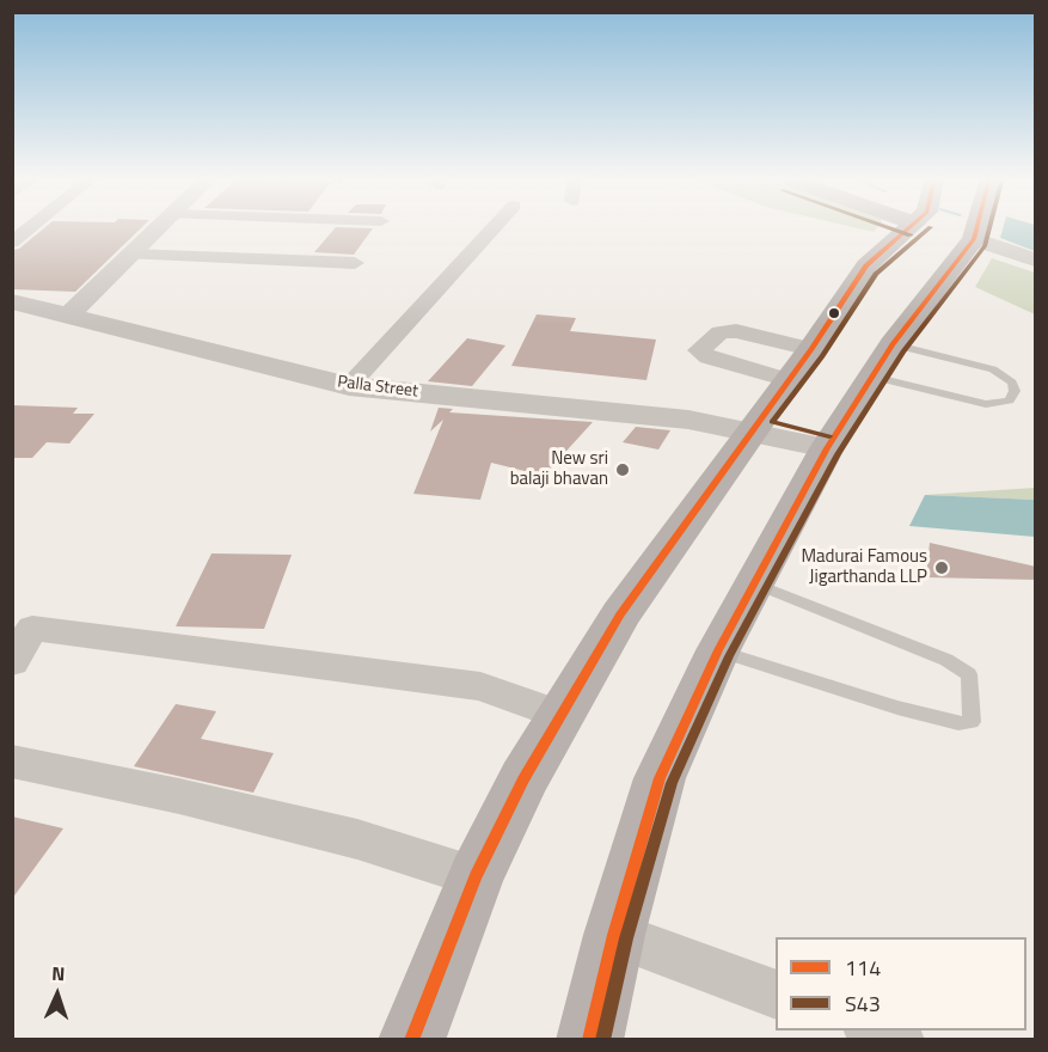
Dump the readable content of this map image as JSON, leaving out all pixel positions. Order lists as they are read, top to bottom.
{
  "streets": {
    "street": ["Palla Street"]
  },
  "places": ["New sri balaji bhavan", "Madurai Famous Jigarthanda LLP"],
  "lines": ["transit line 114", "transit line S43"],
  "legend": ["114", "S43"],
  "north": "top"
}
